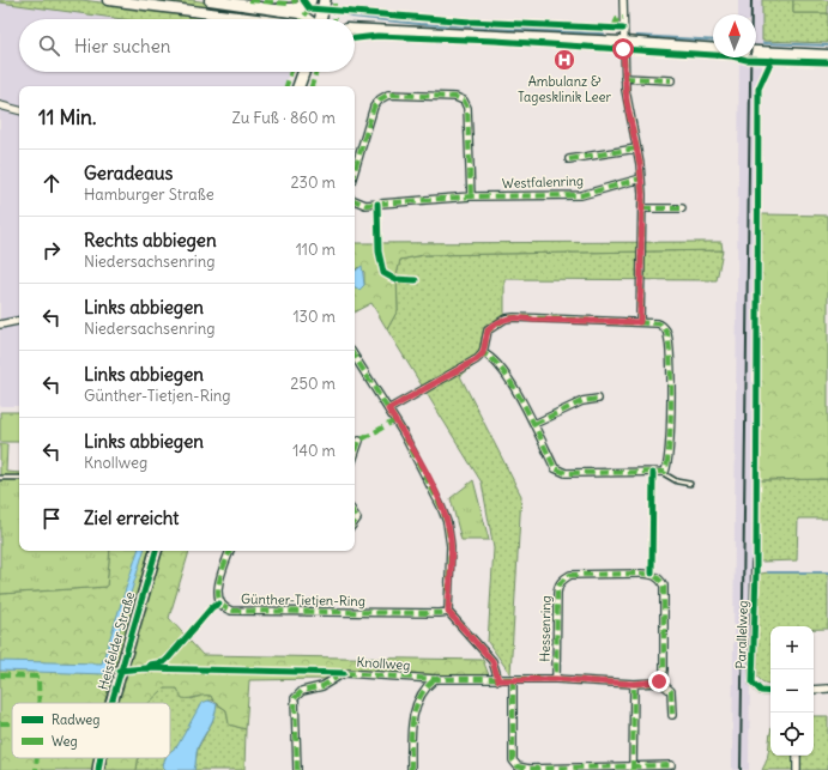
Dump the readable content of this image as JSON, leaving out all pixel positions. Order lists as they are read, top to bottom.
{
  "streets": {
    "main road": ["Heisfelder Straße"],
    "street": [
      "Westfalenring",
      "Günther-Tietjen-Ring",
      "Hessenring",
      "Parallelweg",
      "Knollweg"
    ]
  },
  "crossings": [
    ["Hessenring", "Knollweg"]
  ],
  "places": {
    "hospital": ["Ambulanz & Tagesklinik Leer"]
  },
  "legend": ["Radweg", "Weg"],
  "north": "top",
  "page": {
    "search": "Hier suchen",
    "heading": ["11 Min.", "Zu Fuß · 860 m"],
    "list": [
      ["Geradeaus", "Hamburger Straße", "230 m"],
      ["Rechts abbiegen", "Niedersachsenring", "110 m"],
      ["Links abbiegen", "Niedersachsenring", "130 m"],
      ["Links abbiegen", "Günther-Tietjen-Ring", "250 m"],
      ["Links abbiegen", "Knollweg", "140 m"],
      "Ziel erreicht"
    ],
    "map_buttons": ["+", "−"]
  }
}
